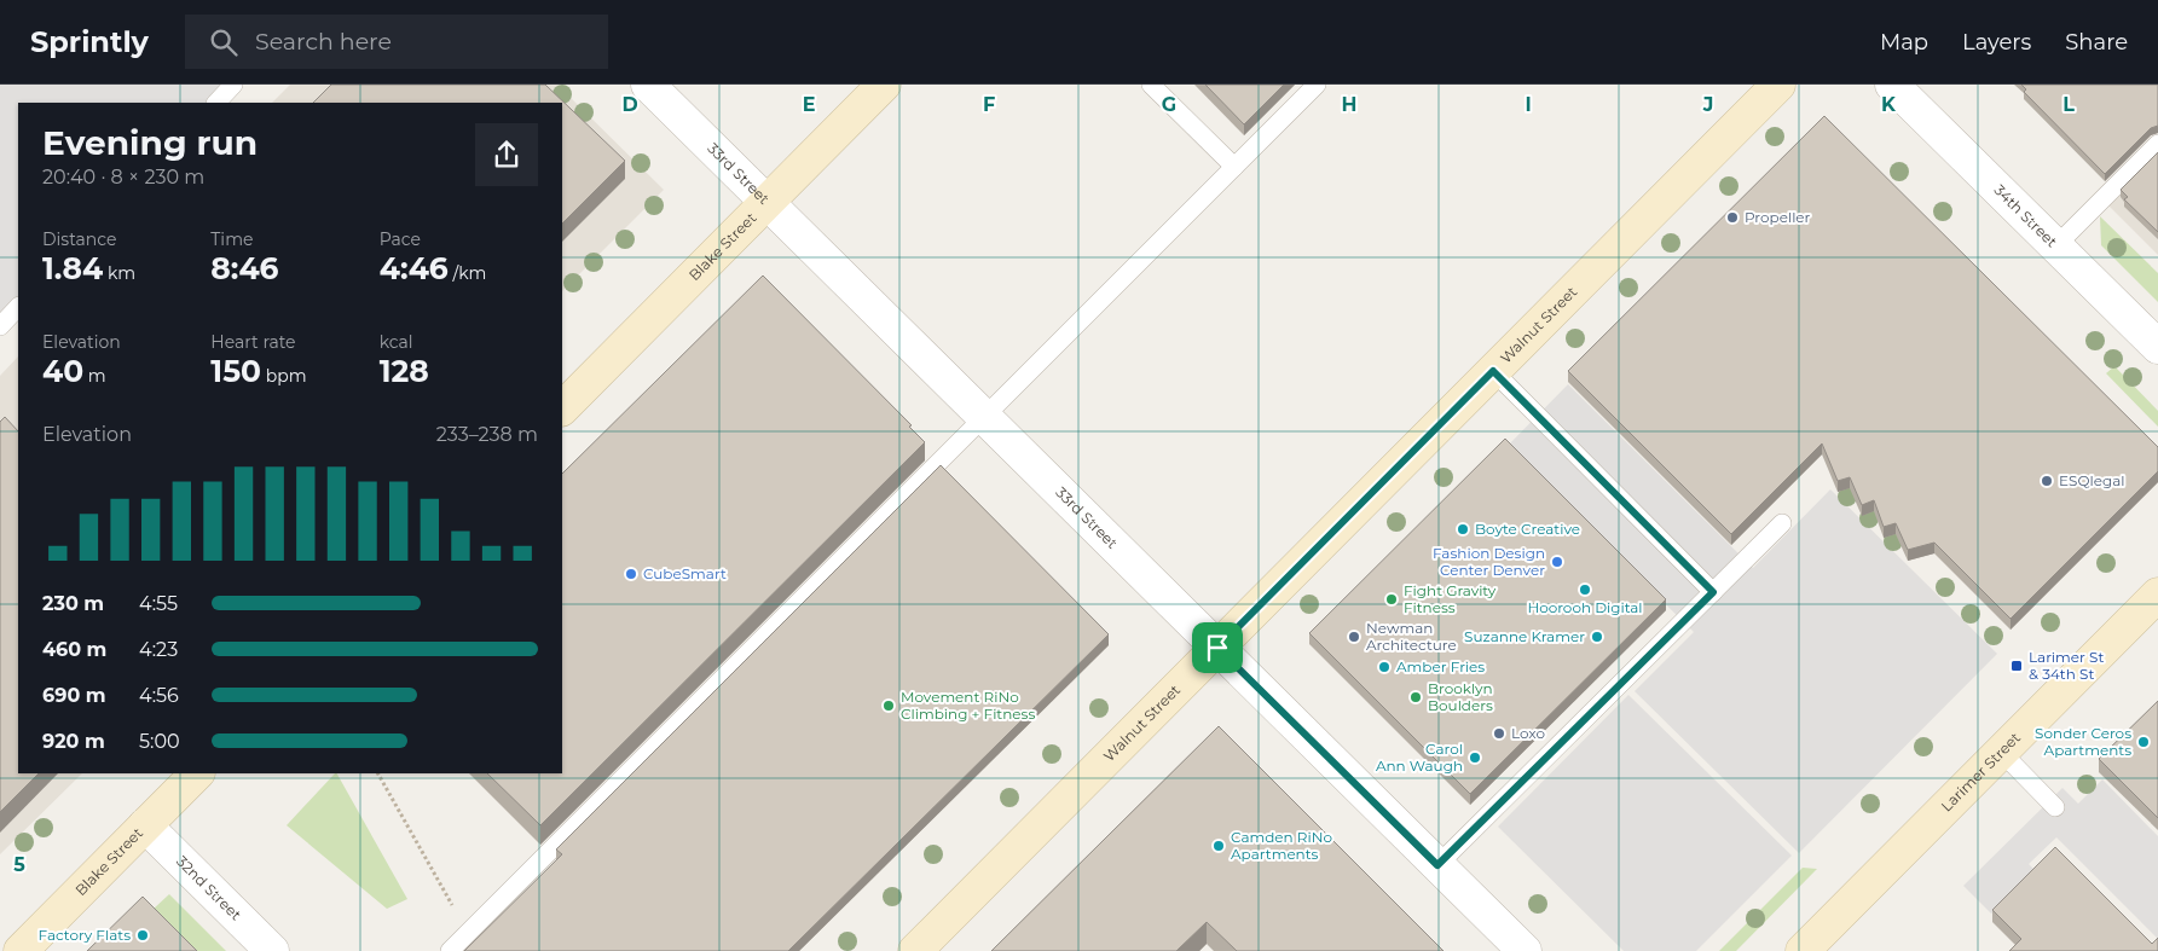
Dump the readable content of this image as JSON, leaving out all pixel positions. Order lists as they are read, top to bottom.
{
  "streets": {
    "street": [
      "33rd Street",
      "34th Street",
      "Blake Street",
      "Walnut Street",
      "Larimer Street",
      "32nd Street"
    ]
  },
  "crossings": [
    ["33rd Street", "Blake Street"],
    ["33rd Street", "Walnut Street"],
    ["Blake Street", "32nd Street"]
  ],
  "places": {
    "other": [
      "Propeller",
      "ESQlegal",
      "Boyte Creative",
      "Fashion Design Center Denver",
      "CubeSmart",
      "Hoorooh Digital",
      "Fight Gravity Fitness",
      "Newman Architecture",
      "Suzanne Kramer",
      "Amber Fries",
      "Brooklyn Boulders",
      "Movement RiNo Climbing + Fitness",
      "Loxo",
      "Sonder Ceros Apartments",
      "Carol Ann Waugh",
      "Camden RiNo Apartments",
      "Factory Flats"
    ],
    "transit": ["Larimer St & 34th St"]
  },
  "page": {
    "header": "Sprintly",
    "search": "Search here",
    "nav": ["Map", "Layers", "Share"],
    "heading": ["Evening run", "20:40 · 8 × 230 m"],
    "stats": [
      ["Distance", "1.84 km"],
      ["Time", "8:46"],
      ["Pace", "4:46 /km"],
      ["Elevation", "40 m"],
      ["Heart rate", "150 bpm"],
      ["kcal", "128"]
    ],
    "chart": ["Elevation", "233–238 m"],
    "list": [
      {
        "name": "230 m",
        "note": "4:55"
      },
      {
        "name": "460 m",
        "note": "4:23"
      },
      {
        "name": "690 m",
        "note": "4:56"
      },
      {
        "name": "920 m",
        "note": "5:00"
      }
    ]
  },
  "grid": {
    "columns": [
      "D",
      "E",
      "F",
      "G",
      "H",
      "I",
      "J",
      "K",
      "L"
    ],
    "rows": ["5"]
  }
}
